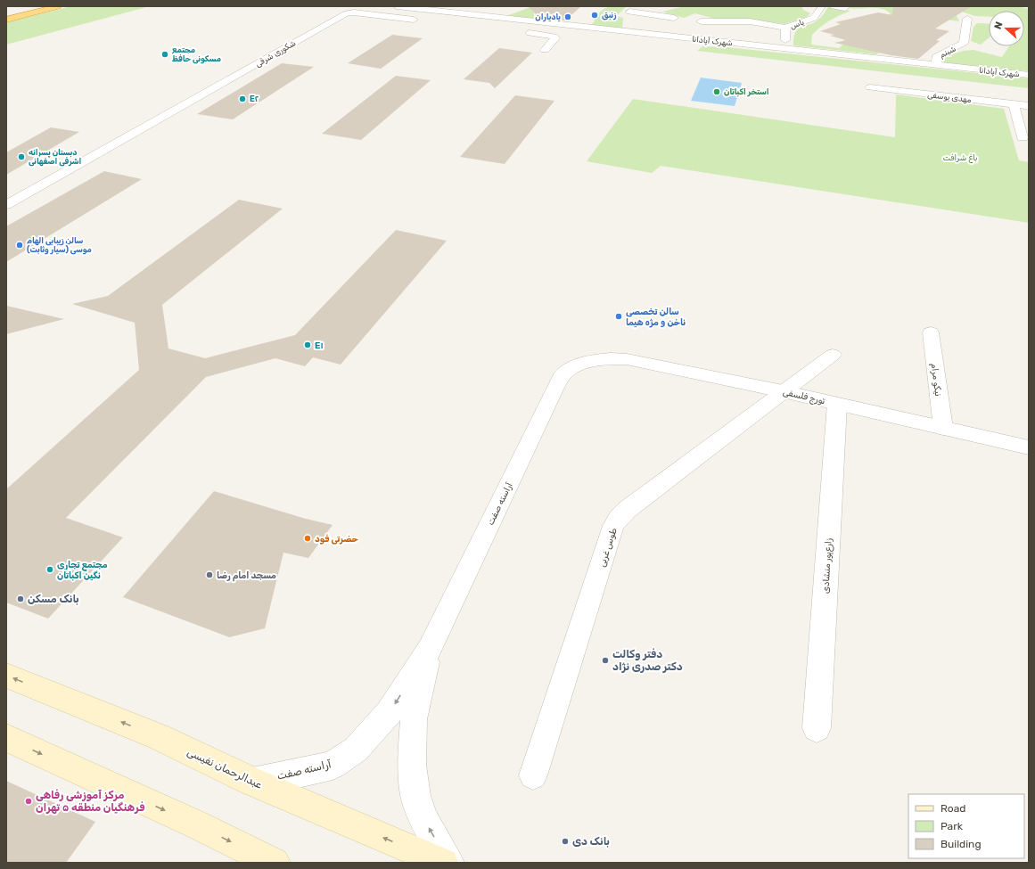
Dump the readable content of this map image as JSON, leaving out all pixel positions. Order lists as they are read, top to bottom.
{
  "streets": {
    "main road": ["عبدالرحمان نفیسی"],
    "street": [
      "یاس",
      "شهرک آپادانا",
      "شبنم",
      "شکوری شرقی",
      "مهدی یوسفی",
      "نیکو مرام",
      "تورج فلسفی",
      "آراسته صفت",
      "طوس غربی",
      "زارع‌پور منشادی"
    ]
  },
  "crossings": [
    ["یاس", "شهرک آپادانا"],
    ["شهرک آپادانا", "شبنم"],
    ["نیکو مرام", "تورج فلسفی"],
    ["تورج فلسفی", "آراسته صفت"],
    ["تورج فلسفی", "طوس غربی"],
    ["تورج فلسفی", "زارع‌پور منشادی"],
    ["آراسته صفت", "عبدالرحمان نفیسی"]
  ],
  "parks": ["باغ شرافت"],
  "places": [
    "زنبق",
    "یادیاران",
    "مجتمع مسکونی حافظ",
    "استخر اکباتان",
    "E۲",
    "دبستان پسرانه اشرفی اصفهانی",
    "سالن زیبایی الهام موسی (سیار وثابت)",
    "سالن تخصصی ناخن و مژه هیما",
    "E۱",
    "حضرتی فود",
    "مجتمع تجاری نگین اکباتان",
    "مسجد امام رضا",
    "بانک مسکن",
    "دفتر وکالت دکتر صدری نژاد",
    "مرکز آموزشی رفاهی فرهنگیان منطقه ۵ تهران",
    "بانک دی"
  ],
  "legend": ["Road", "Park", "Building"],
  "north": "left"
}
